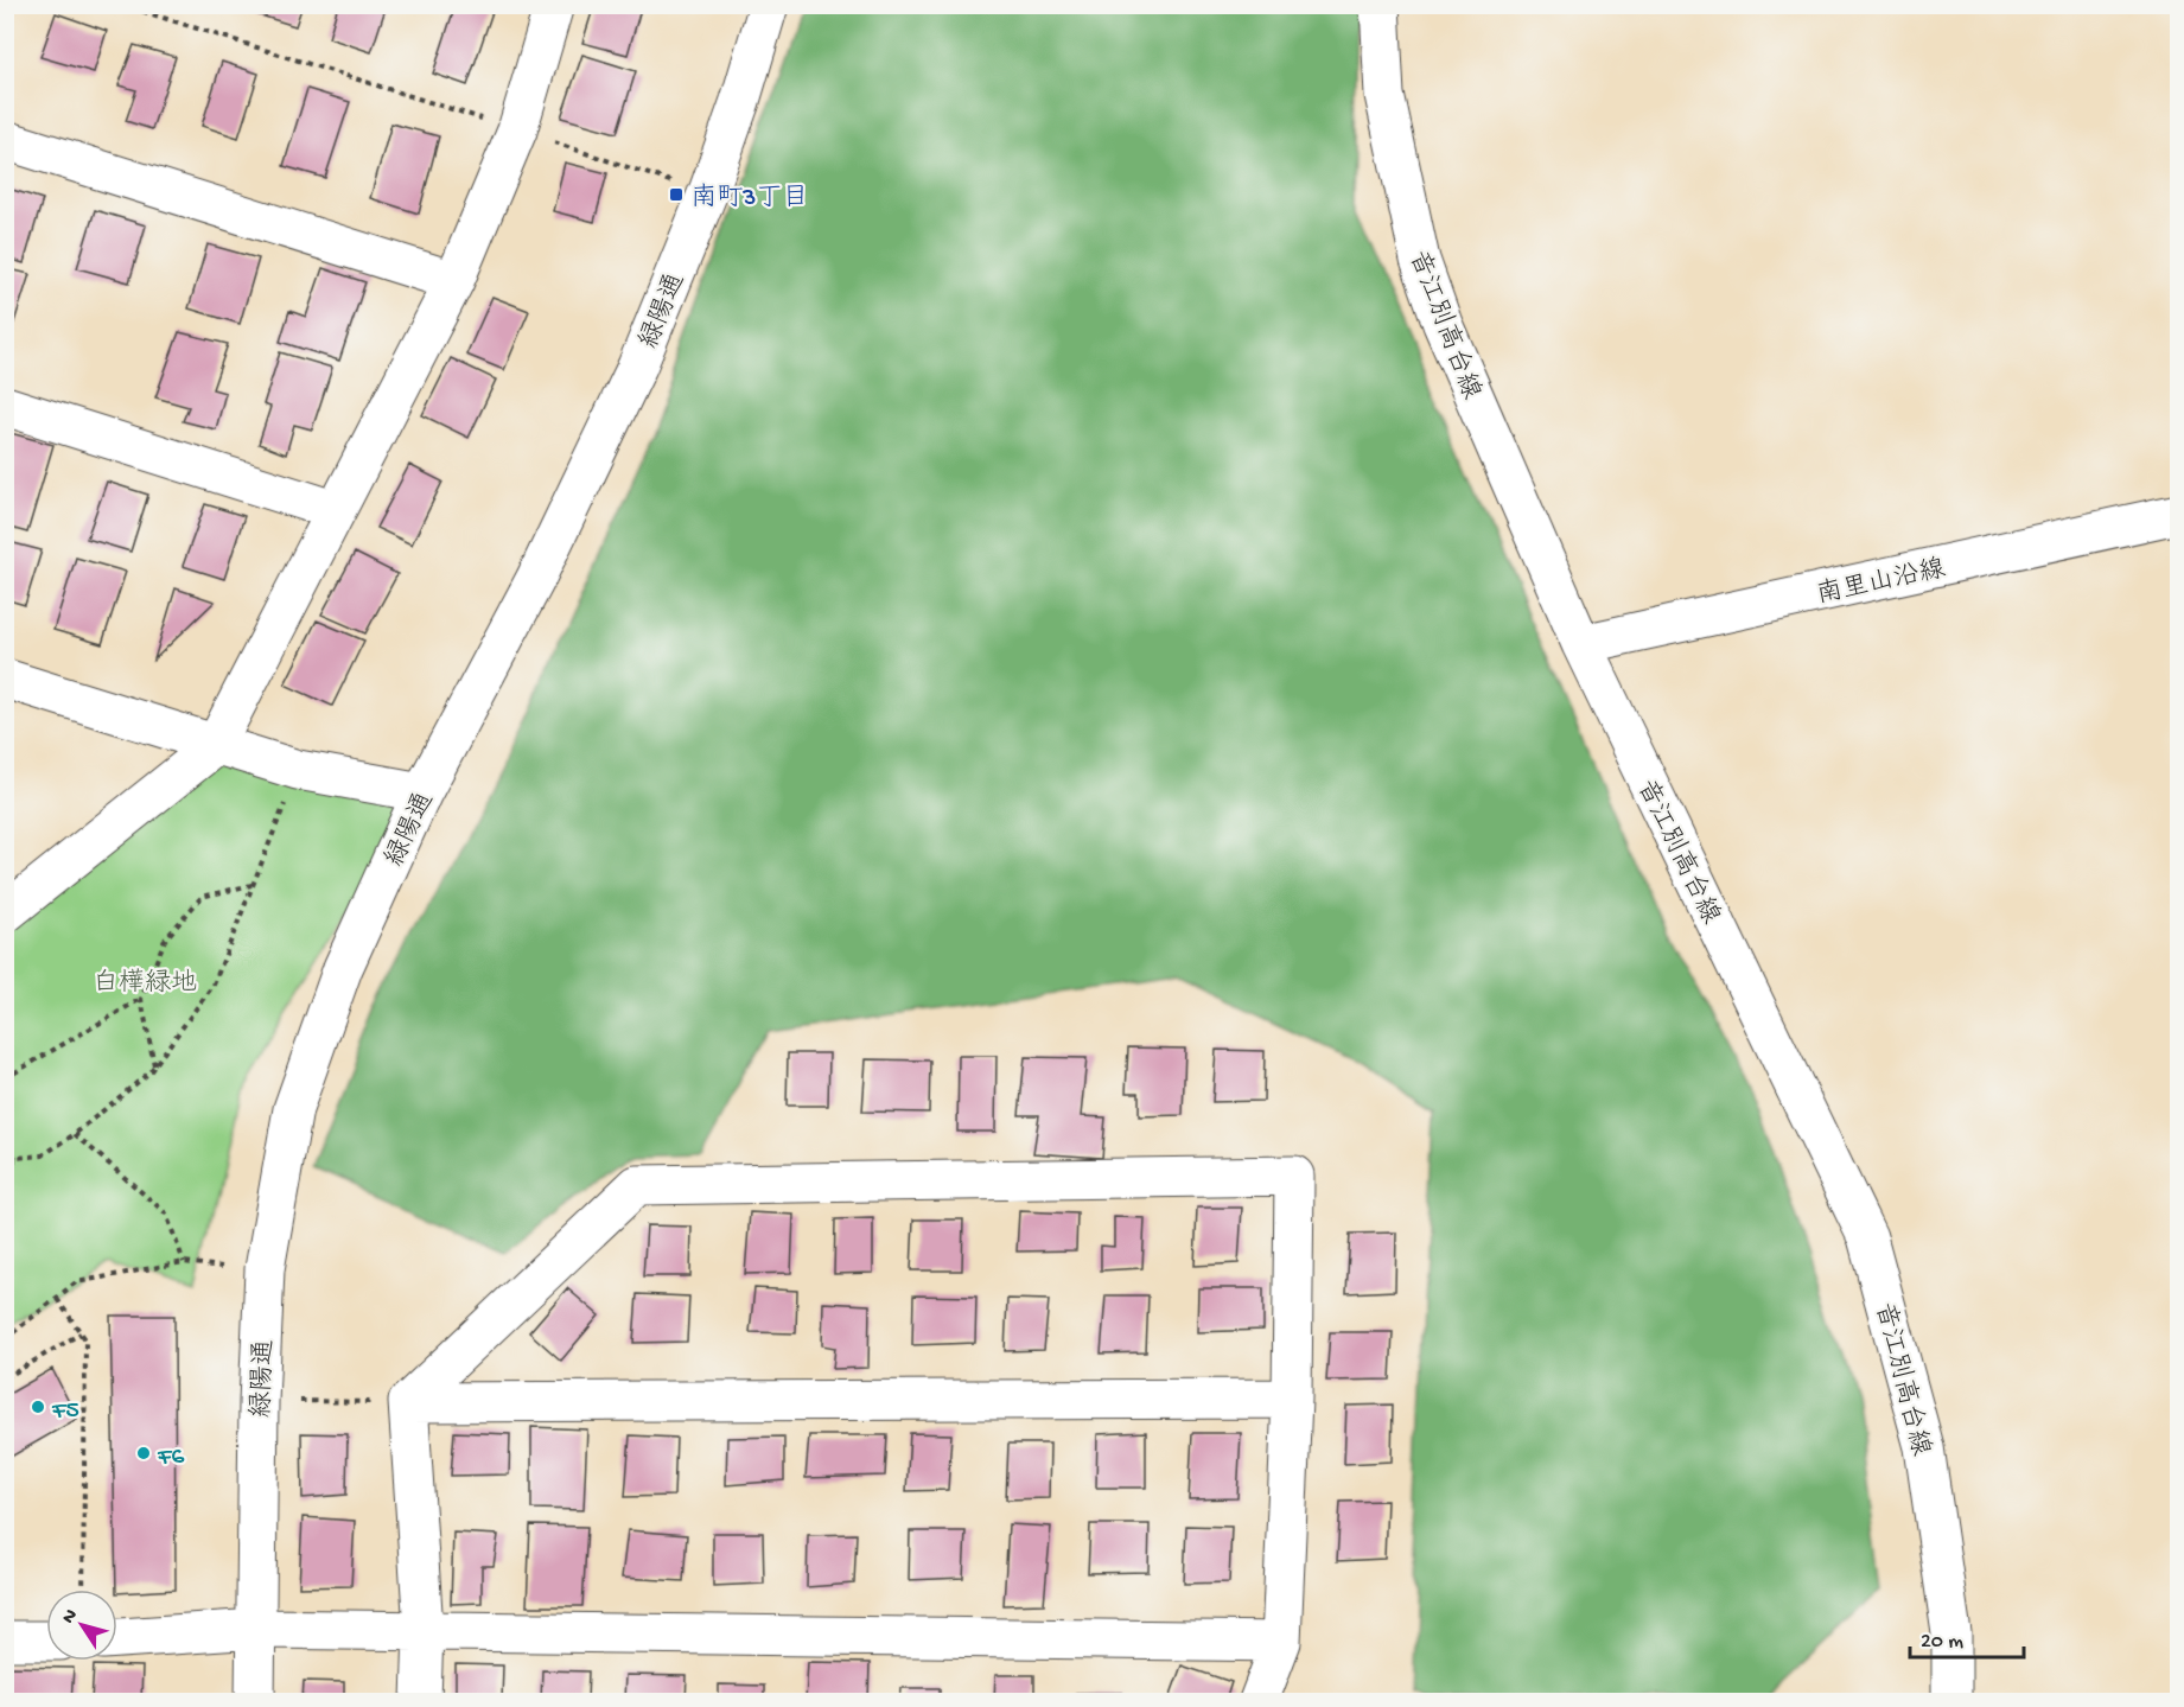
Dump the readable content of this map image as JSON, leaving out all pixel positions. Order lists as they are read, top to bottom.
{
  "streets": {
    "street": ["緑陽通", "音江別高台線", "南里山沿線"]
  },
  "crossings": [
    ["音江別高台線", "南里山沿線"]
  ],
  "parks": ["白樺緑地"],
  "places": {
    "transit": ["南町3丁目"],
    "other": ["F5", "F6"]
  },
  "scale_bar": "20 m",
  "north": "top left"
}
